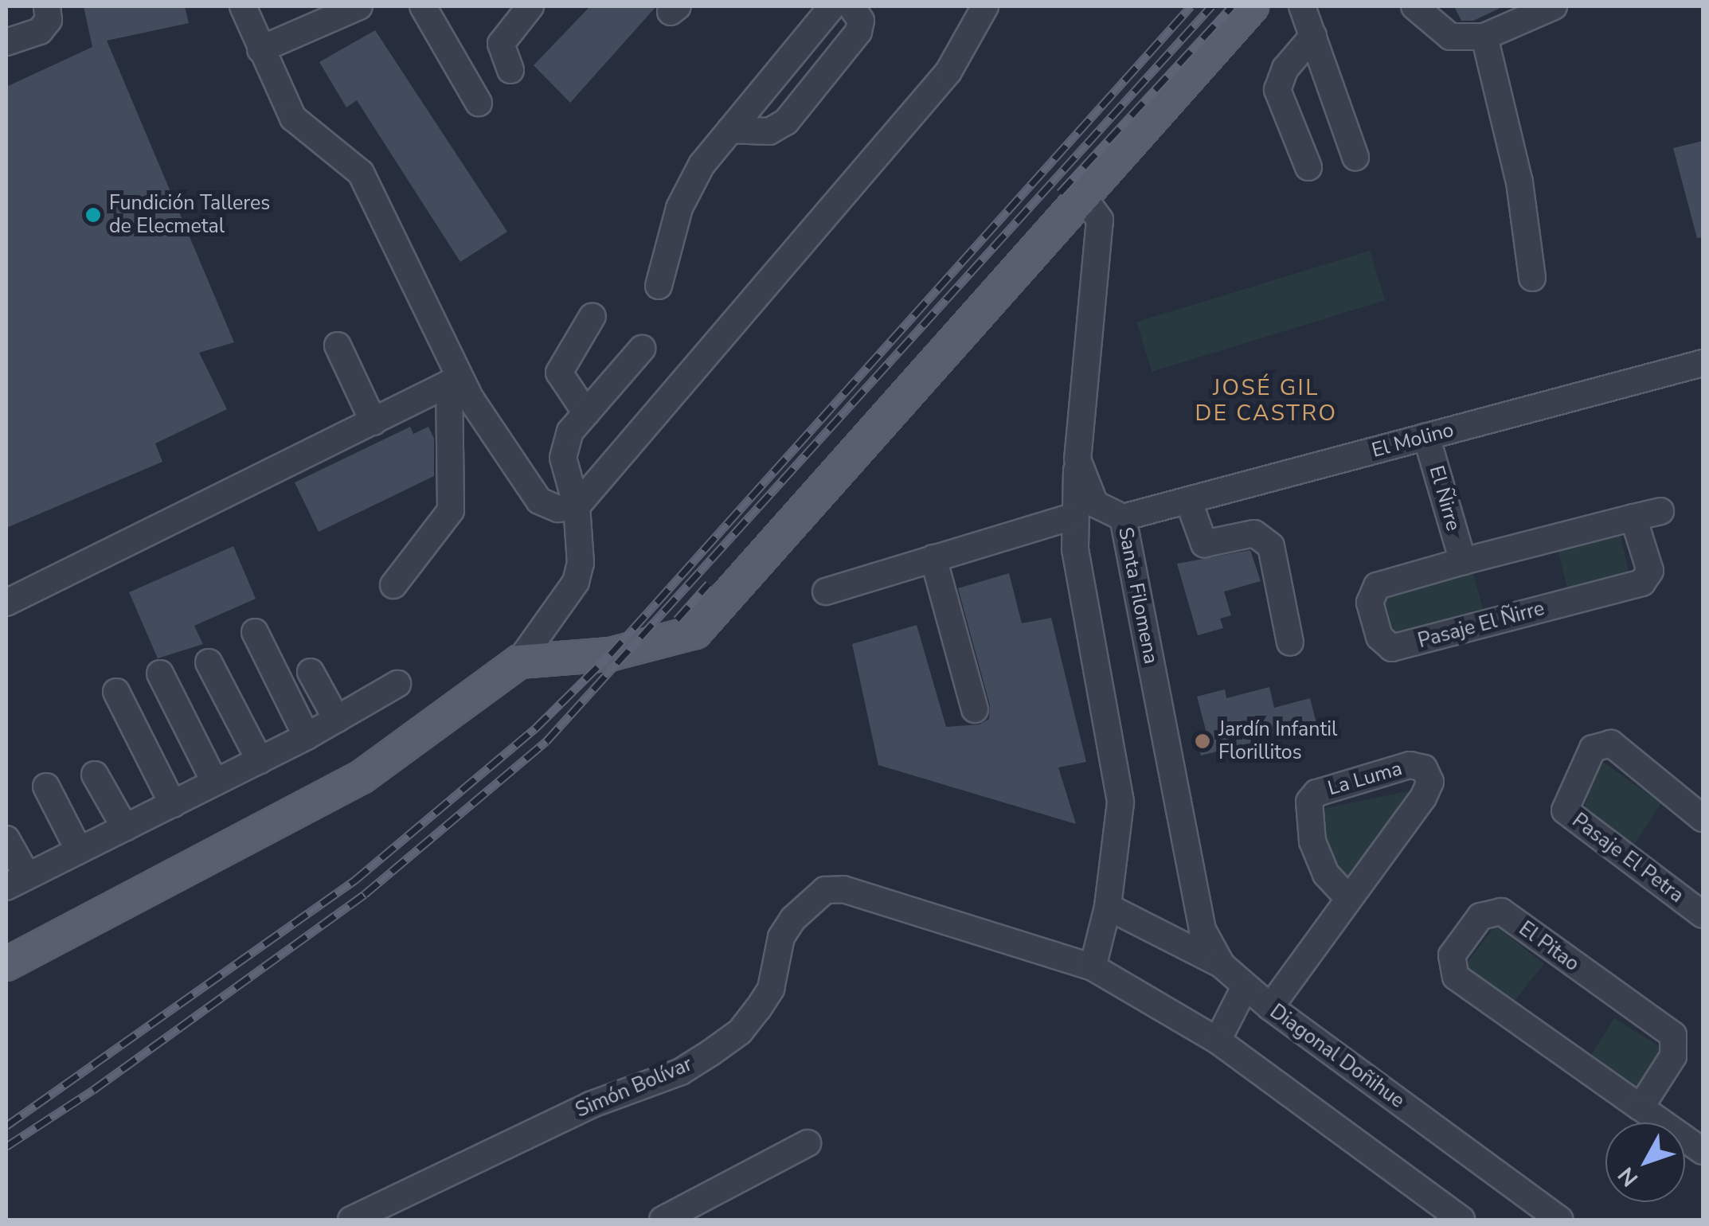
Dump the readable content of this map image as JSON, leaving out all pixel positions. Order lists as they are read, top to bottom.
{
  "streets": {
    "street": [
      "El Molino",
      "El Ñirre",
      "Santa Filomena",
      "Pasaje El Ñirre",
      "La Luma",
      "Pasaje El Petra",
      "El Pitao",
      "Diagonal Doñihue",
      "Simón Bolívar"
    ]
  },
  "crossings": [
    ["El Molino", "El Ñirre"],
    ["El Molino", "Santa Filomena"],
    ["El Ñirre", "Pasaje El Ñirre"],
    ["Santa Filomena", "Diagonal Doñihue"],
    ["La Luma", "Diagonal Doñihue"]
  ],
  "districts": ["JOSÉ GIL DE CASTRO"],
  "places": ["Fundición Talleres de Elecmetal", "Jardín Infantil Florillitos"],
  "north": "bottom left"
}
